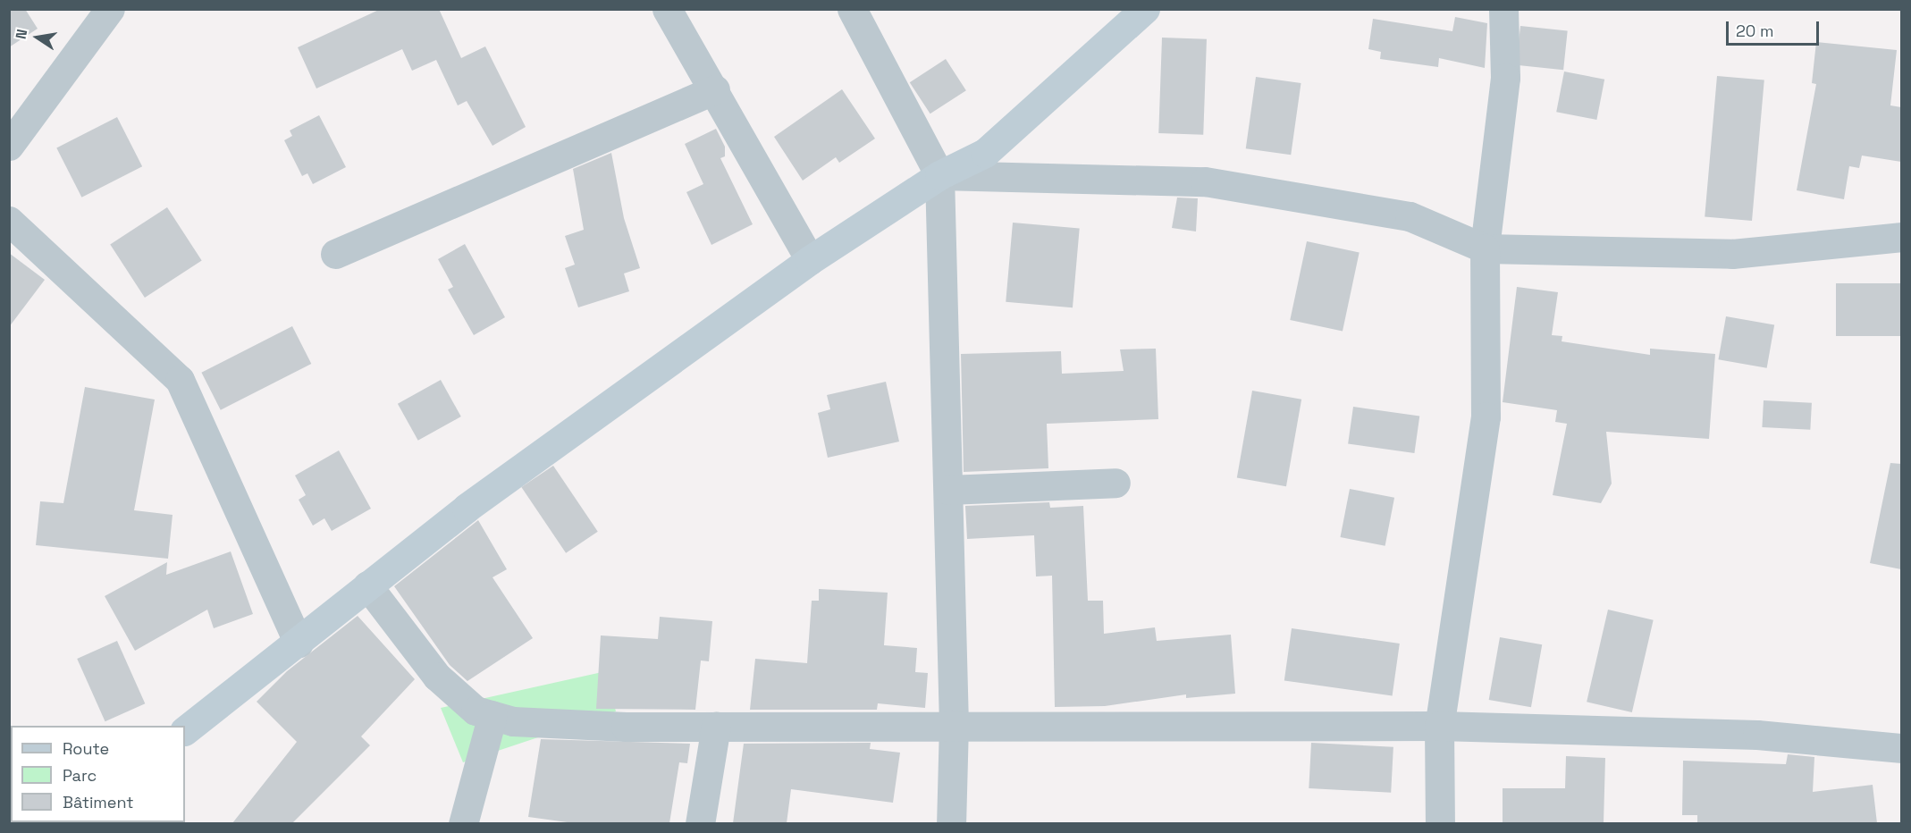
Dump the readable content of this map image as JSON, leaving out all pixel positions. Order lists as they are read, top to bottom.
{
  "legend": ["Route", "Parc", "Bâtiment"],
  "scale_bar": "20 m",
  "north": "left"
}
